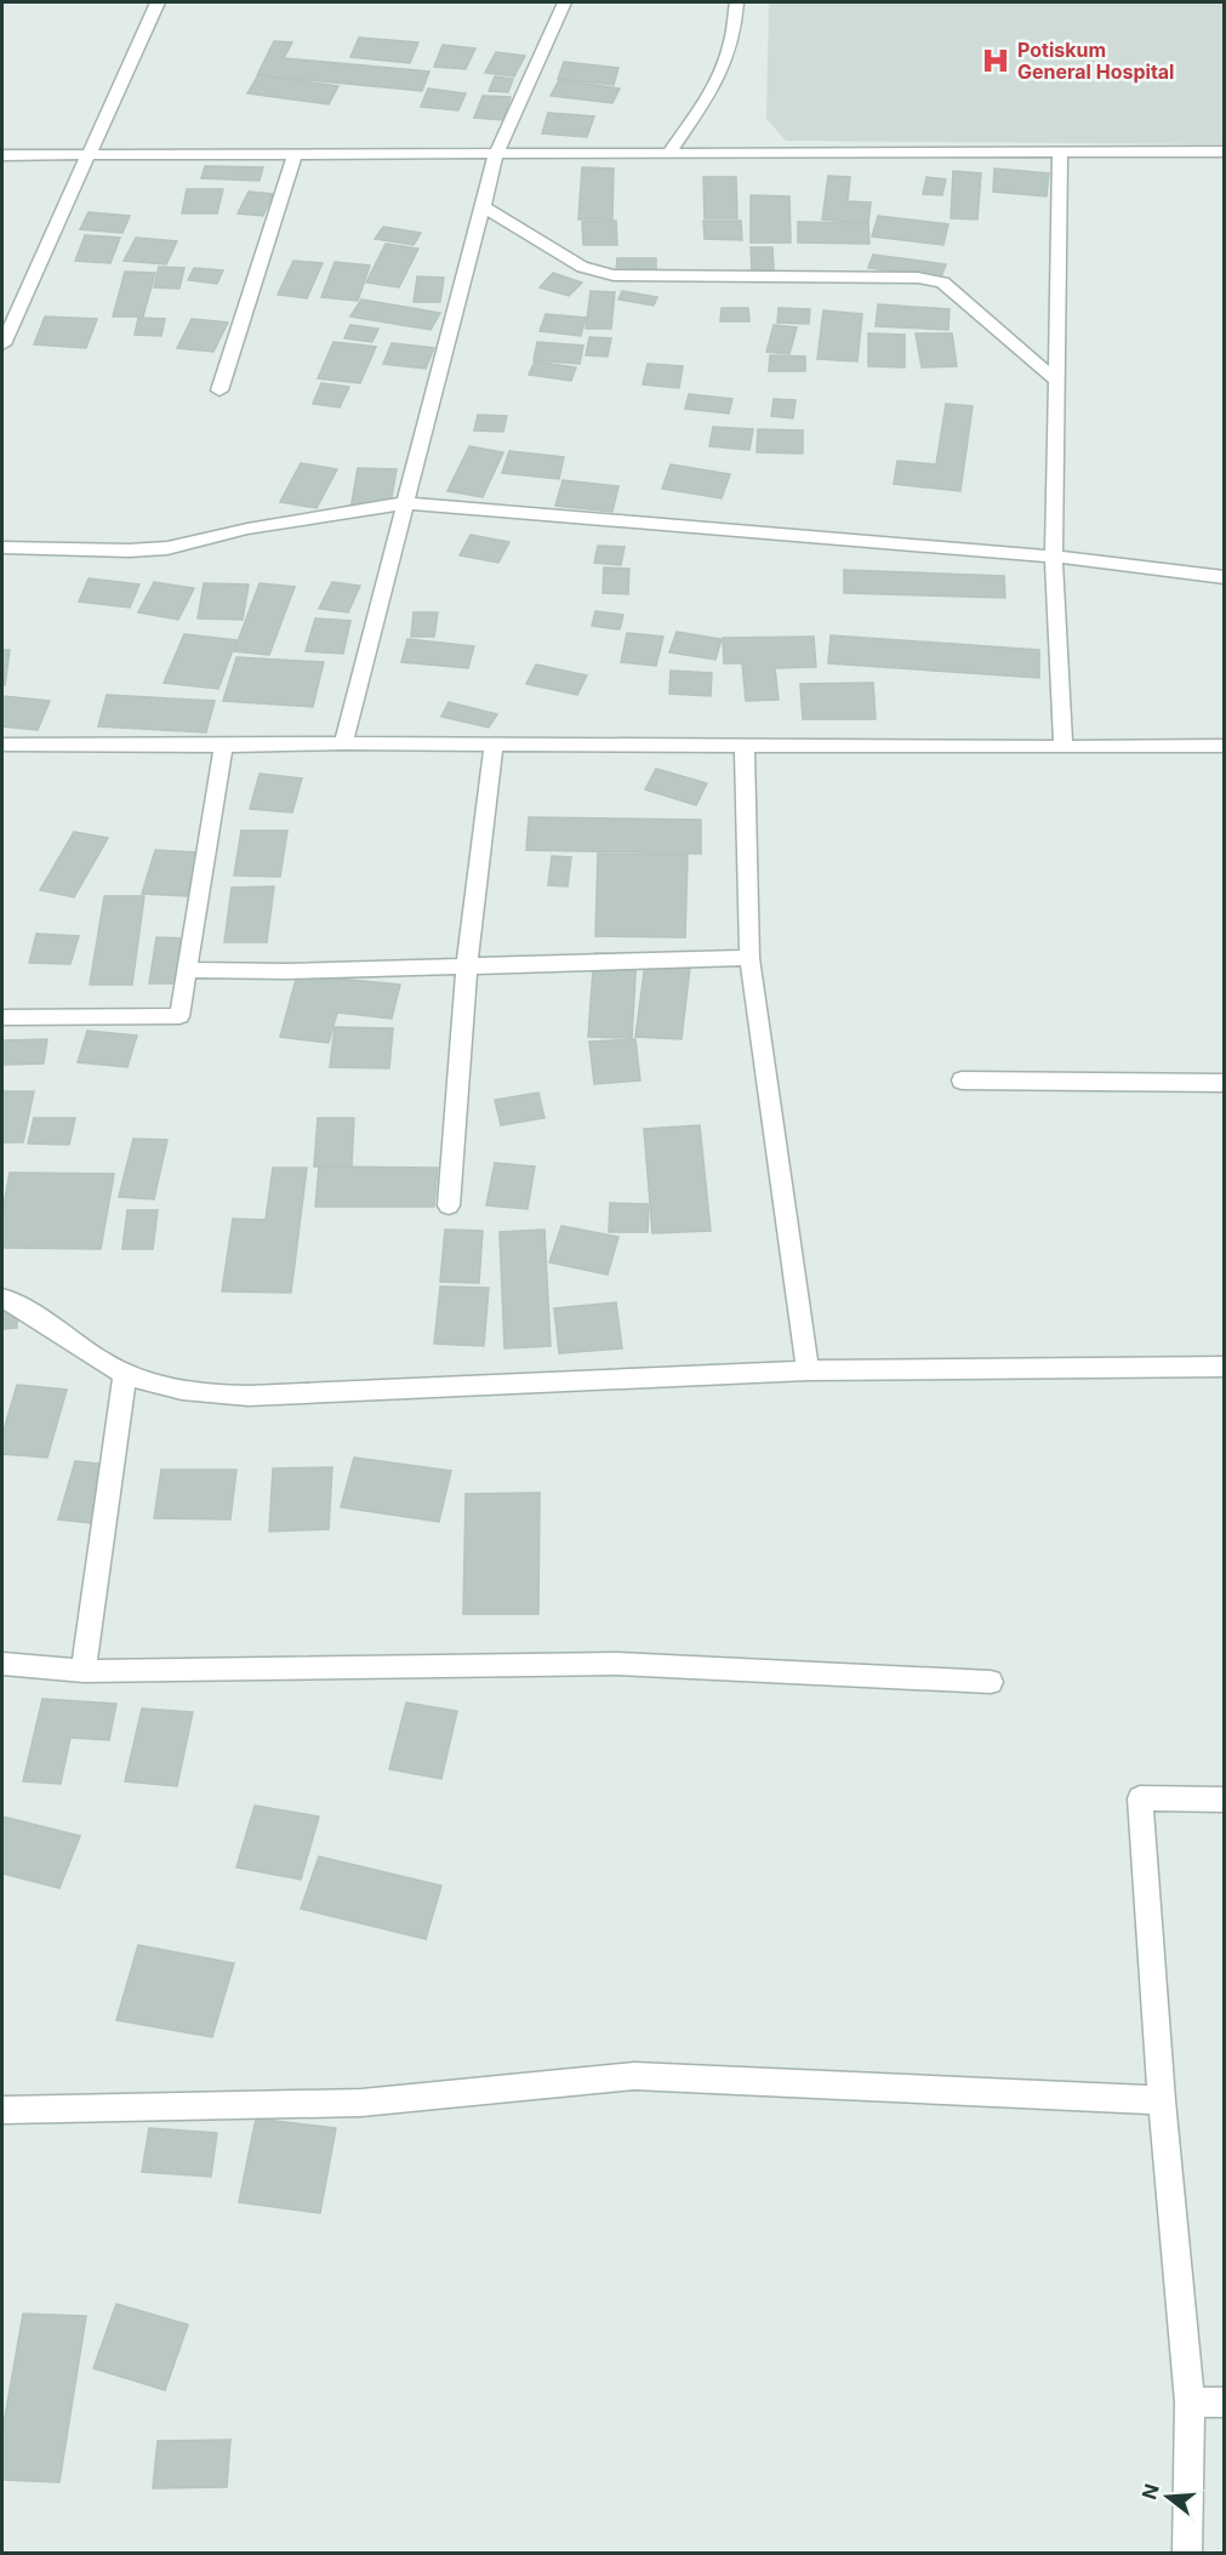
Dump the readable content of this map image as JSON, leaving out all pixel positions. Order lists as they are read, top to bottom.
{
  "places": {
    "hospital": ["Potiskum General Hospital"]
  },
  "north": "left"
}
